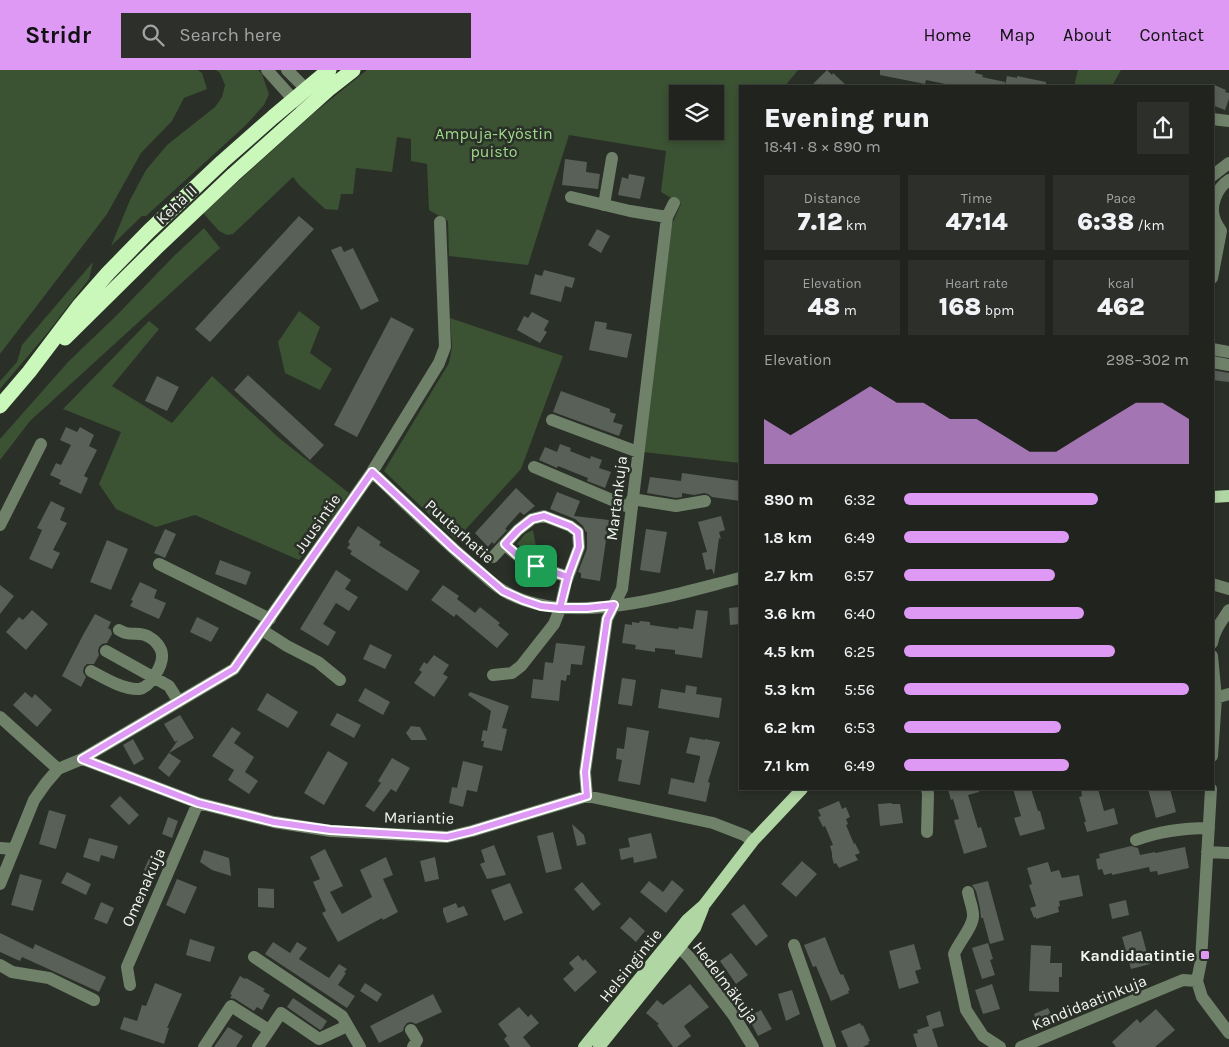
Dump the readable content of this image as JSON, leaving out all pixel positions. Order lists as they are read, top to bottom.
{
  "streets": {
    "highway": ["Kehä II"],
    "main road": ["Helsingintie"],
    "street": [
      "Martankuja",
      "Juusintie",
      "Puutarhatie",
      "Mariantie",
      "Omenakuja",
      "Hedelmäkuja",
      "Kandidaatinkuja"
    ]
  },
  "crossings": [
    ["Martankuja", "Puutarhatie"],
    ["Martankuja", "Mariantie"],
    ["Juusintie", "Puutarhatie"],
    ["Juusintie", "Mariantie"],
    ["Mariantie", "Omenakuja"],
    ["Mariantie", "Helsingintie"],
    ["Helsingintie", "Hedelmäkuja"]
  ],
  "parks": ["Ampuja-Kyöstin puisto"],
  "places": {
    "transit": ["Kandidaatintie"]
  },
  "page": {
    "header": "Stridr",
    "search": "Search here",
    "nav": [
      "Home",
      "Map",
      "About",
      "Contact"
    ],
    "heading": ["Evening run", "18:41 · 8 × 890 m"],
    "stats": [
      ["Distance", "7.12 km"],
      ["Time", "47:14"],
      ["Pace", "6:38 /km"],
      ["Elevation", "48 m"],
      ["Heart rate", "168 bpm"],
      ["kcal", "462"]
    ],
    "chart": ["Elevation", "298–302 m"],
    "list": [
      {
        "name": "890 m",
        "note": "6:32"
      },
      {
        "name": "1.8 km",
        "note": "6:49"
      },
      {
        "name": "2.7 km",
        "note": "6:57"
      },
      {
        "name": "3.6 km",
        "note": "6:40"
      },
      {
        "name": "4.5 km",
        "note": "6:25"
      },
      {
        "name": "5.3 km",
        "note": "5:56"
      },
      {
        "name": "6.2 km",
        "note": "6:53"
      },
      {
        "name": "7.1 km",
        "note": "6:49"
      }
    ]
  }
}
